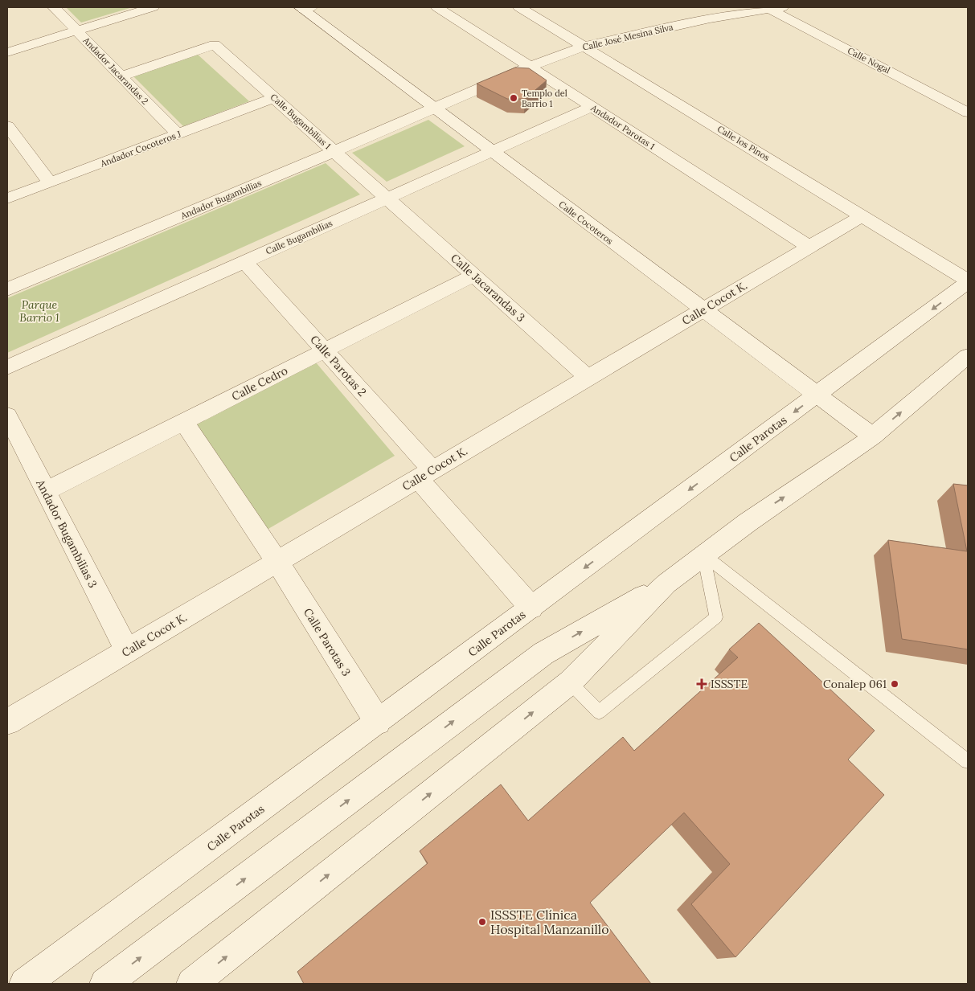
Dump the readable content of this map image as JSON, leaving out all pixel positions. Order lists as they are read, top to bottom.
{
  "streets": {
    "street": [
      "Calle José Mesina Silva",
      "Calle Nogal",
      "Andador Jacarandas 2",
      "Calle Bugambilias 1",
      "Andador Parotas 1",
      "Calle los Pinos",
      "Andador Cocoteros J",
      "Andador Bugambilias",
      "Calle Cocoteros",
      "Calle Bugambilias",
      "Calle Jacarandas 3",
      "Calle Cocot K.",
      "Calle Parotas 2",
      "Calle Cedro",
      "Calle Parotas",
      "Andador Bugambilias 3",
      "Calle Parotas 3"
    ]
  },
  "crossings": [
    ["Calle José Mesina Silva", "Calle Nogal"],
    ["Calle José Mesina Silva", "Andador Parotas 1"],
    ["Calle José Mesina Silva", "Calle los Pinos"],
    ["Calle José Mesina Silva", "Andador Bugambilias"],
    ["Calle José Mesina Silva", "Calle Cocoteros"],
    ["Andador Jacarandas 2", "Calle Bugambilias 1"],
    ["Andador Jacarandas 2", "Andador Cocoteros J"],
    ["Calle Bugambilias 1", "Andador Cocoteros J"],
    ["Calle Bugambilias 1", "Andador Bugambilias"],
    ["Calle Bugambilias 1", "Calle Bugambilias"],
    ["Calle Bugambilias 1", "Calle Jacarandas 3"],
    ["Andador Parotas 1", "Calle Bugambilias"],
    ["Andador Parotas 1", "Calle Cocot K."],
    ["Calle los Pinos", "Calle Cocot K."],
    ["Calle los Pinos", "Calle Parotas"],
    ["Andador Bugambilias", "Calle Cocoteros"],
    ["Calle Cocoteros", "Calle Bugambilias"],
    ["Calle Cocoteros", "Calle Cocot K."],
    ["Calle Cocoteros", "Calle Parotas"],
    ["Calle Bugambilias", "Calle Jacarandas 3"],
    ["Calle Bugambilias", "Calle Parotas 2"],
    ["Calle Jacarandas 3", "Calle Cocot K."],
    ["Calle Jacarandas 3", "Calle Cedro"],
    ["Calle Cocot K.", "Calle Parotas 2"],
    ["Calle Cocot K.", "Andador Bugambilias 3"],
    ["Calle Cocot K.", "Calle Parotas 3"],
    ["Calle Parotas 2", "Calle Cedro"],
    ["Calle Parotas 2", "Calle Parotas"],
    ["Calle Cedro", "Andador Bugambilias 3"],
    ["Calle Cedro", "Calle Parotas 3"],
    ["Calle Parotas", "Calle Parotas 3"]
  ],
  "parks": ["Parque Barrio 1"],
  "places": {
    "other": ["Templo del Barrio 1", "Conalep 061", "ISSSTE Clínica Hospital Manzanillo"],
    "health": ["ISSSTE"]
  }
}
